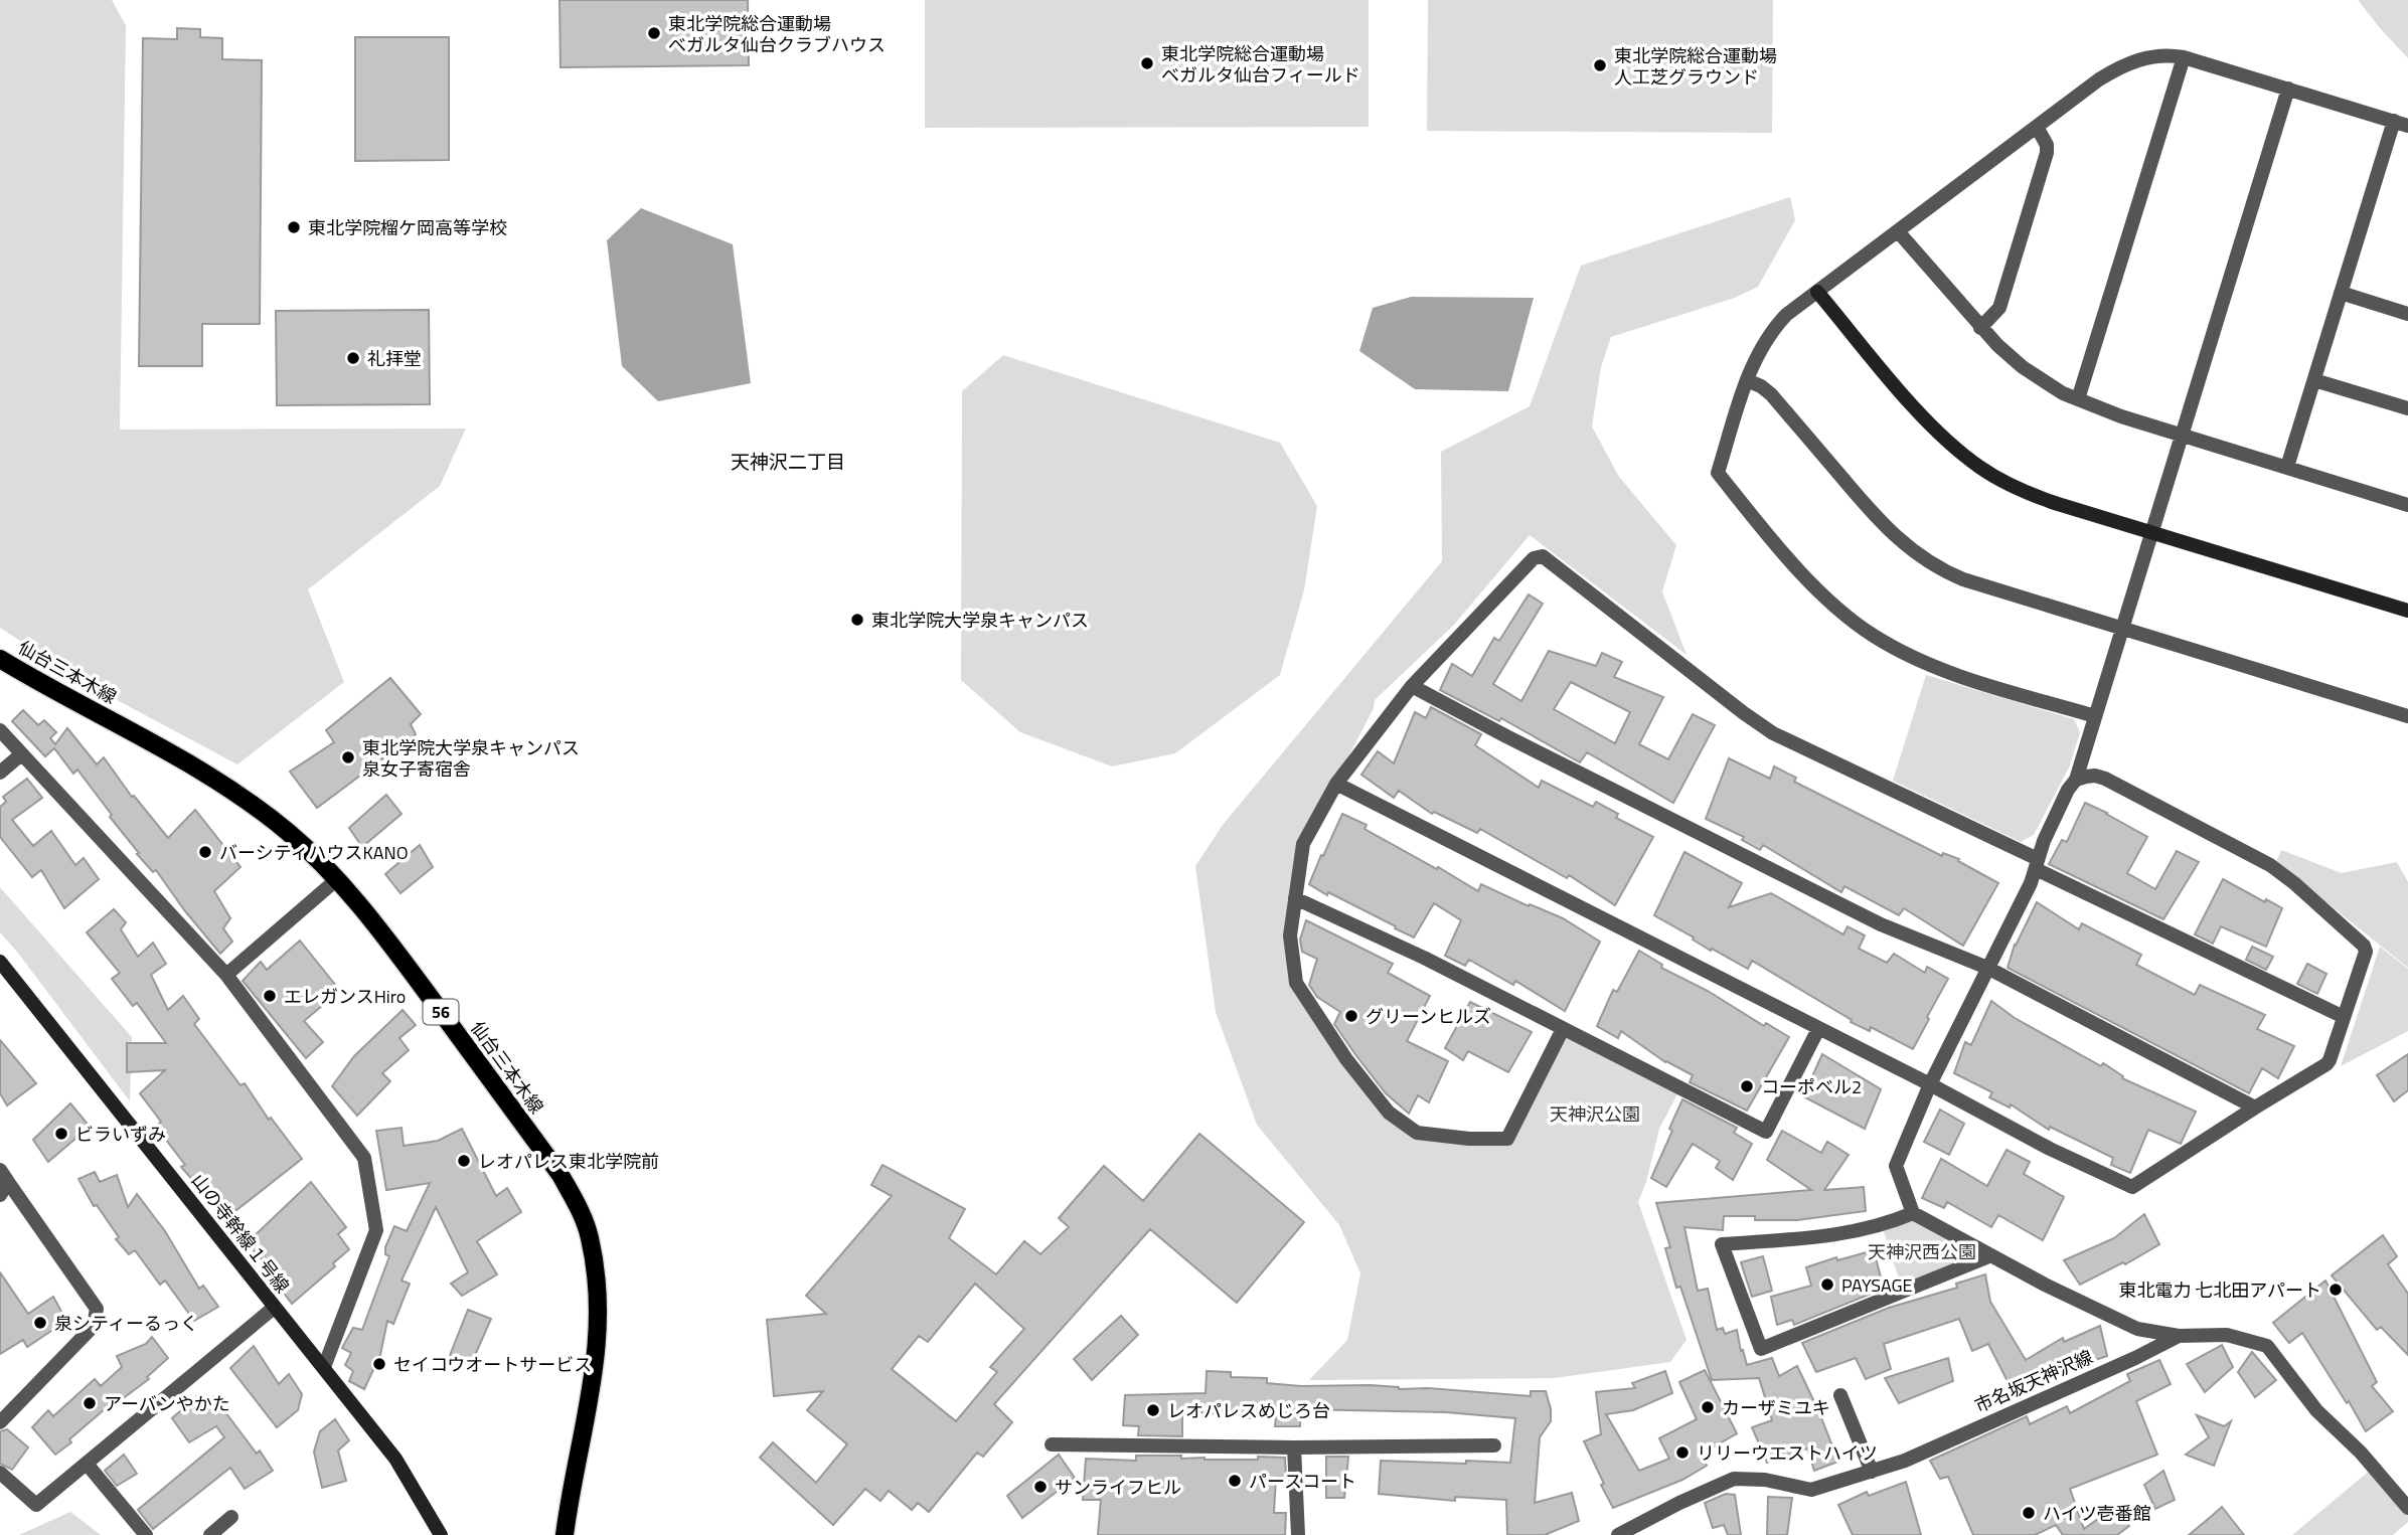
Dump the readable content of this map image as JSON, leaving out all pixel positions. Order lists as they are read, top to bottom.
{
  "streets": {
    "main road": ["仙台三本木線", "56"],
    "street": ["山の寺幹線１号線", "市名坂天神沢線"]
  },
  "districts": ["天神沢二丁目"],
  "parks": ["天神沢公園", "天神沢西公園"],
  "places": [
    "東北学院総合運動場 べガルタ仙台クラブハウス",
    "東北学院総合運動場 ベガルタ仙台フィールド",
    "東北学院総合運動場 人工芝グラウンド",
    "東北学院榴ケ岡高等学校",
    "礼拝堂",
    "東北学院大学泉キャンパス",
    "東北学院大学泉キャンパス 泉女子寄宿舎",
    "バーシティハウスKANO",
    "エレガンスHiro",
    "グリーンヒルズ",
    "コーポベル2",
    "ビラいずみ",
    "レオパレス東北学院前",
    "PAYSAGE",
    "東北電力 七北田アパート",
    "泉シティーるっく",
    "セイコウオートサービス",
    "アーバンやかた",
    "カーザミユキ",
    "レオパレスめじろ台",
    "リリーウエストハイツ",
    "パースコート",
    "サンライフヒル",
    "ハイツ壱番館"
  ]
}
